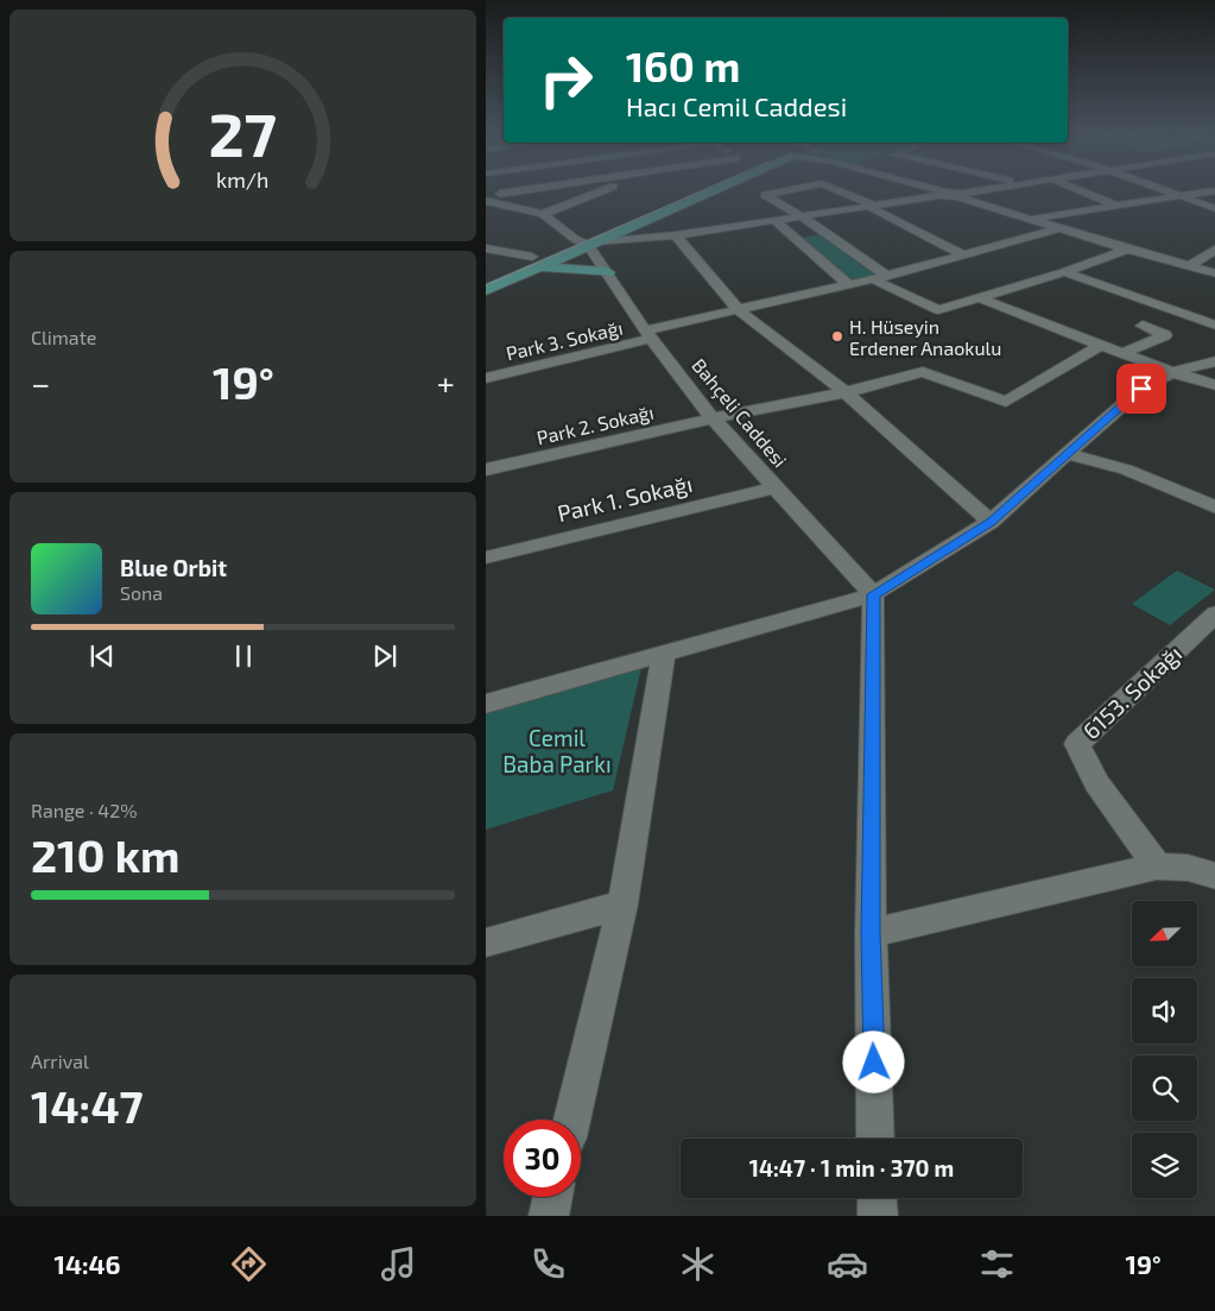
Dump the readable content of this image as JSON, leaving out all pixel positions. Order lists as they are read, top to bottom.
{
  "streets": {
    "street": [
      "Park 3. Sokağı",
      "Bahçeli Caddesi",
      "Park 2. Sokağı",
      "Park 1. Sokağı",
      "6153. Sokağı"
    ]
  },
  "crossings": [
    ["Park 3. Sokağı", "Bahçeli Caddesi"],
    ["Bahçeli Caddesi", "Park 2. Sokağı"],
    ["Bahçeli Caddesi", "Park 1. Sokağı"]
  ],
  "parks": ["Cemil Baba Parkı"],
  "places": ["H. Hüseyin Erdener Anaokulu"],
  "north": "bottom left",
  "page": {
    "turn": ["160 m", "Hacı Cemil Caddesi"],
    "tile": [
      "Climate",
      ["Range · 42%", "210 km"],
      ["Arrival", "14:47"]
    ],
    "heat": ["−", "19°", "+"],
    "song": ["Blue Orbit", "Sona"],
    "limit": "30",
    "trip": "14:47 · 1 min · 370 m",
    "tabs": ["14:46", "19°"],
    "gauge": ["27", "km/h"]
  }
}
